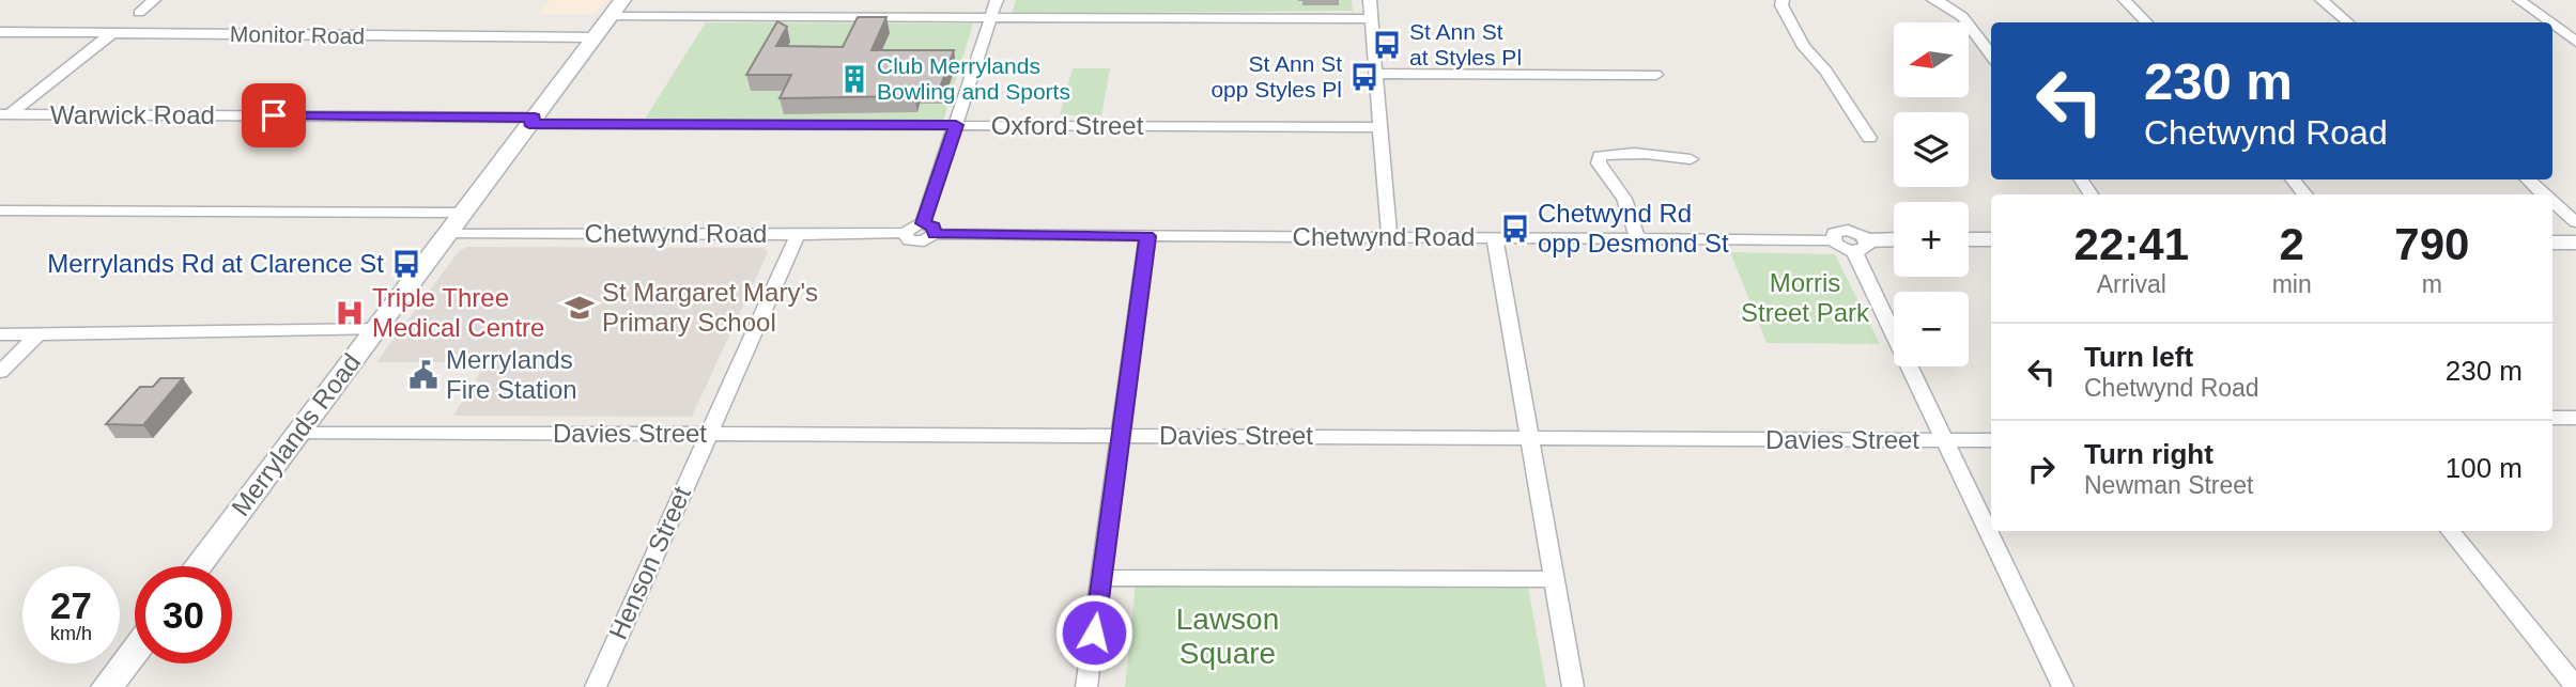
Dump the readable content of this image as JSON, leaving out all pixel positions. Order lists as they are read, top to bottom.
{
  "streets": {
    "main road": ["Merrylands Road"],
    "street": [
      "Monitor Road",
      "Warwick Road",
      "Oxford Street",
      "Chetwynd Road",
      "Davies Street",
      "Henson Street"
    ]
  },
  "crossings": [
    ["Monitor Road", "Merrylands Road"],
    ["Warwick Road", "Oxford Street"],
    ["Warwick Road", "Merrylands Road"],
    ["Oxford Street", "Merrylands Road"],
    ["Chetwynd Road", "Merrylands Road"],
    ["Chetwynd Road", "Henson Street"],
    ["Davies Street", "Merrylands Road"],
    ["Davies Street", "Henson Street"]
  ],
  "parks": ["Morris Street Park", "Lawson Square"],
  "places": {
    "bus stop": [
      "St Ann St at Styles Pl",
      "St Ann St opp Styles Pl",
      "Chetwynd Rd opp Desmond St",
      "Merrylands Rd at Clarence St"
    ],
    "building": ["Club Merrylands Bowling and Sports"],
    "school or university": ["St Margaret Mary's Primary School"],
    "hospital": ["Triple Three Medical Centre"],
    "public building": ["Merrylands Fire Station"]
  },
  "north": "left",
  "page": {
    "map_buttons": ["+", "−"],
    "turn": ["230 m", "Chetwynd Road"],
    "eta": [
      "22:41",
      "Arrival",
      "2",
      "min",
      "790",
      "m"
    ],
    "list": [
      {
        "name": "Turn left",
        "note": "Chetwynd Road",
        "value": "230 m"
      },
      {
        "name": "Turn right",
        "note": "Newman Street",
        "value": "100 m"
      }
    ],
    "speed": "27 km/h",
    "limit": "30"
  }
}
